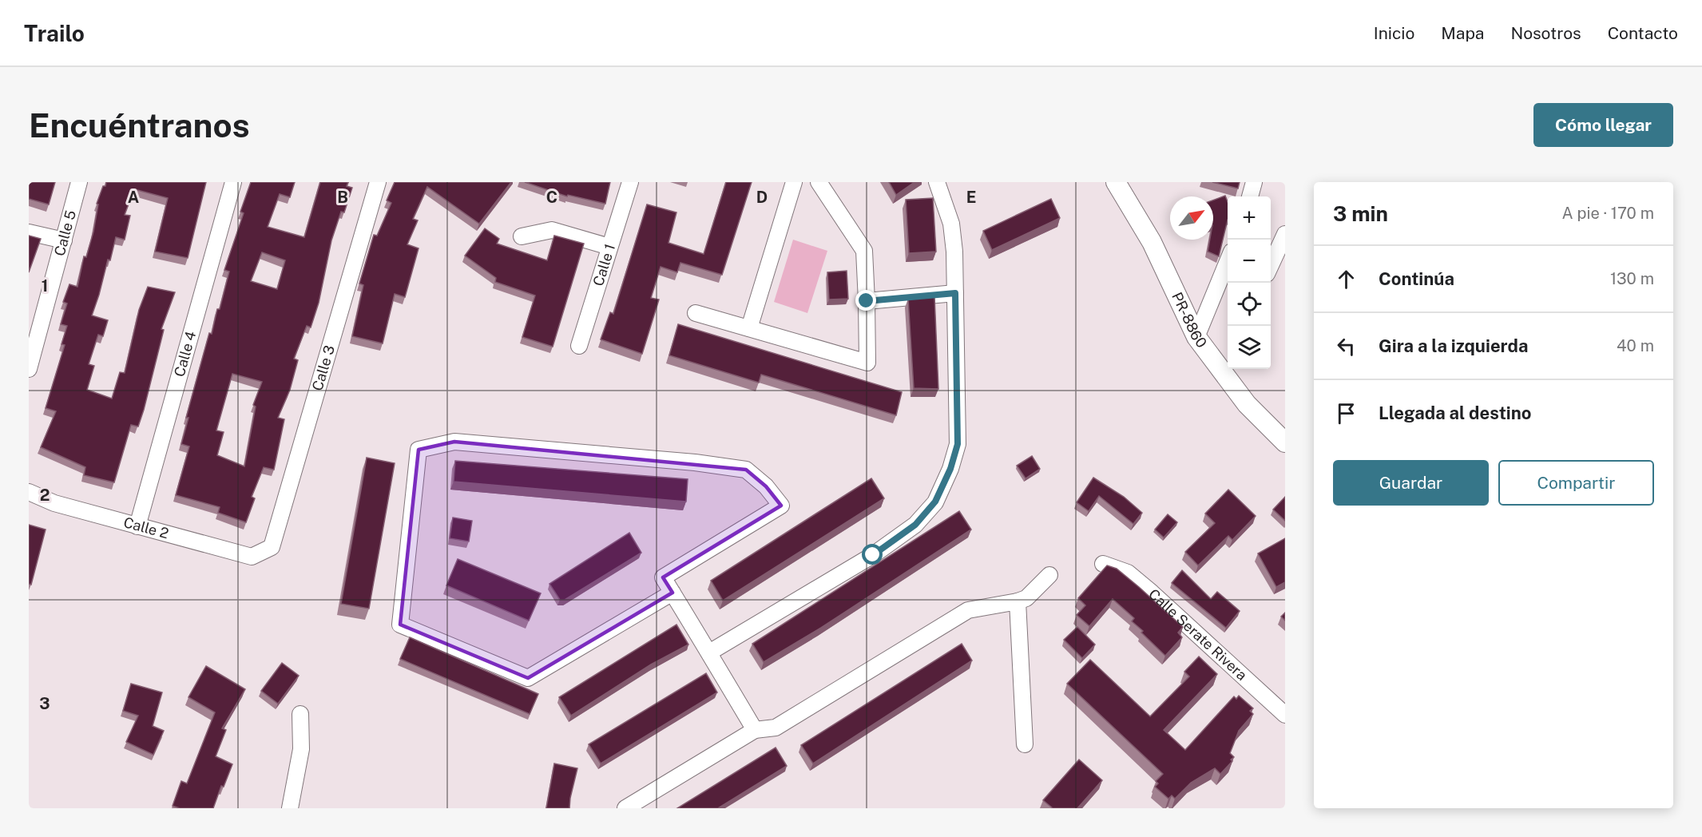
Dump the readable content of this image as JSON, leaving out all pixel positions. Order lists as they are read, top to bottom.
{
  "streets": {
    "street": [
      "Calle 5",
      "Calle 1",
      "PR-8860",
      "Calle 4",
      "Calle 3",
      "Calle 2",
      "Calle Serate Rivera"
    ]
  },
  "crossings": [
    ["Calle 4", "Calle 2"],
    ["Calle 3", "Calle 2"]
  ],
  "north": "top right",
  "page": {
    "header": "Trailo",
    "nav": [
      "Inicio",
      "Mapa",
      "Nosotros",
      "Contacto"
    ],
    "buttons": [
      "Cómo llegar",
      ["Guardar", "Compartir"]
    ],
    "title": "Encuéntranos",
    "heading": ["3 min", "A pie · 170 m"],
    "map_buttons": ["+", "−"],
    "list": [
      ["Continúa", "130 m"],
      ["Gira a la izquierda", "40 m"],
      "Llegada al destino"
    ]
  },
  "grid": {
    "columns": [
      "A",
      "B",
      "C",
      "D",
      "E"
    ],
    "rows": ["1", "2", "3"]
  }
}
